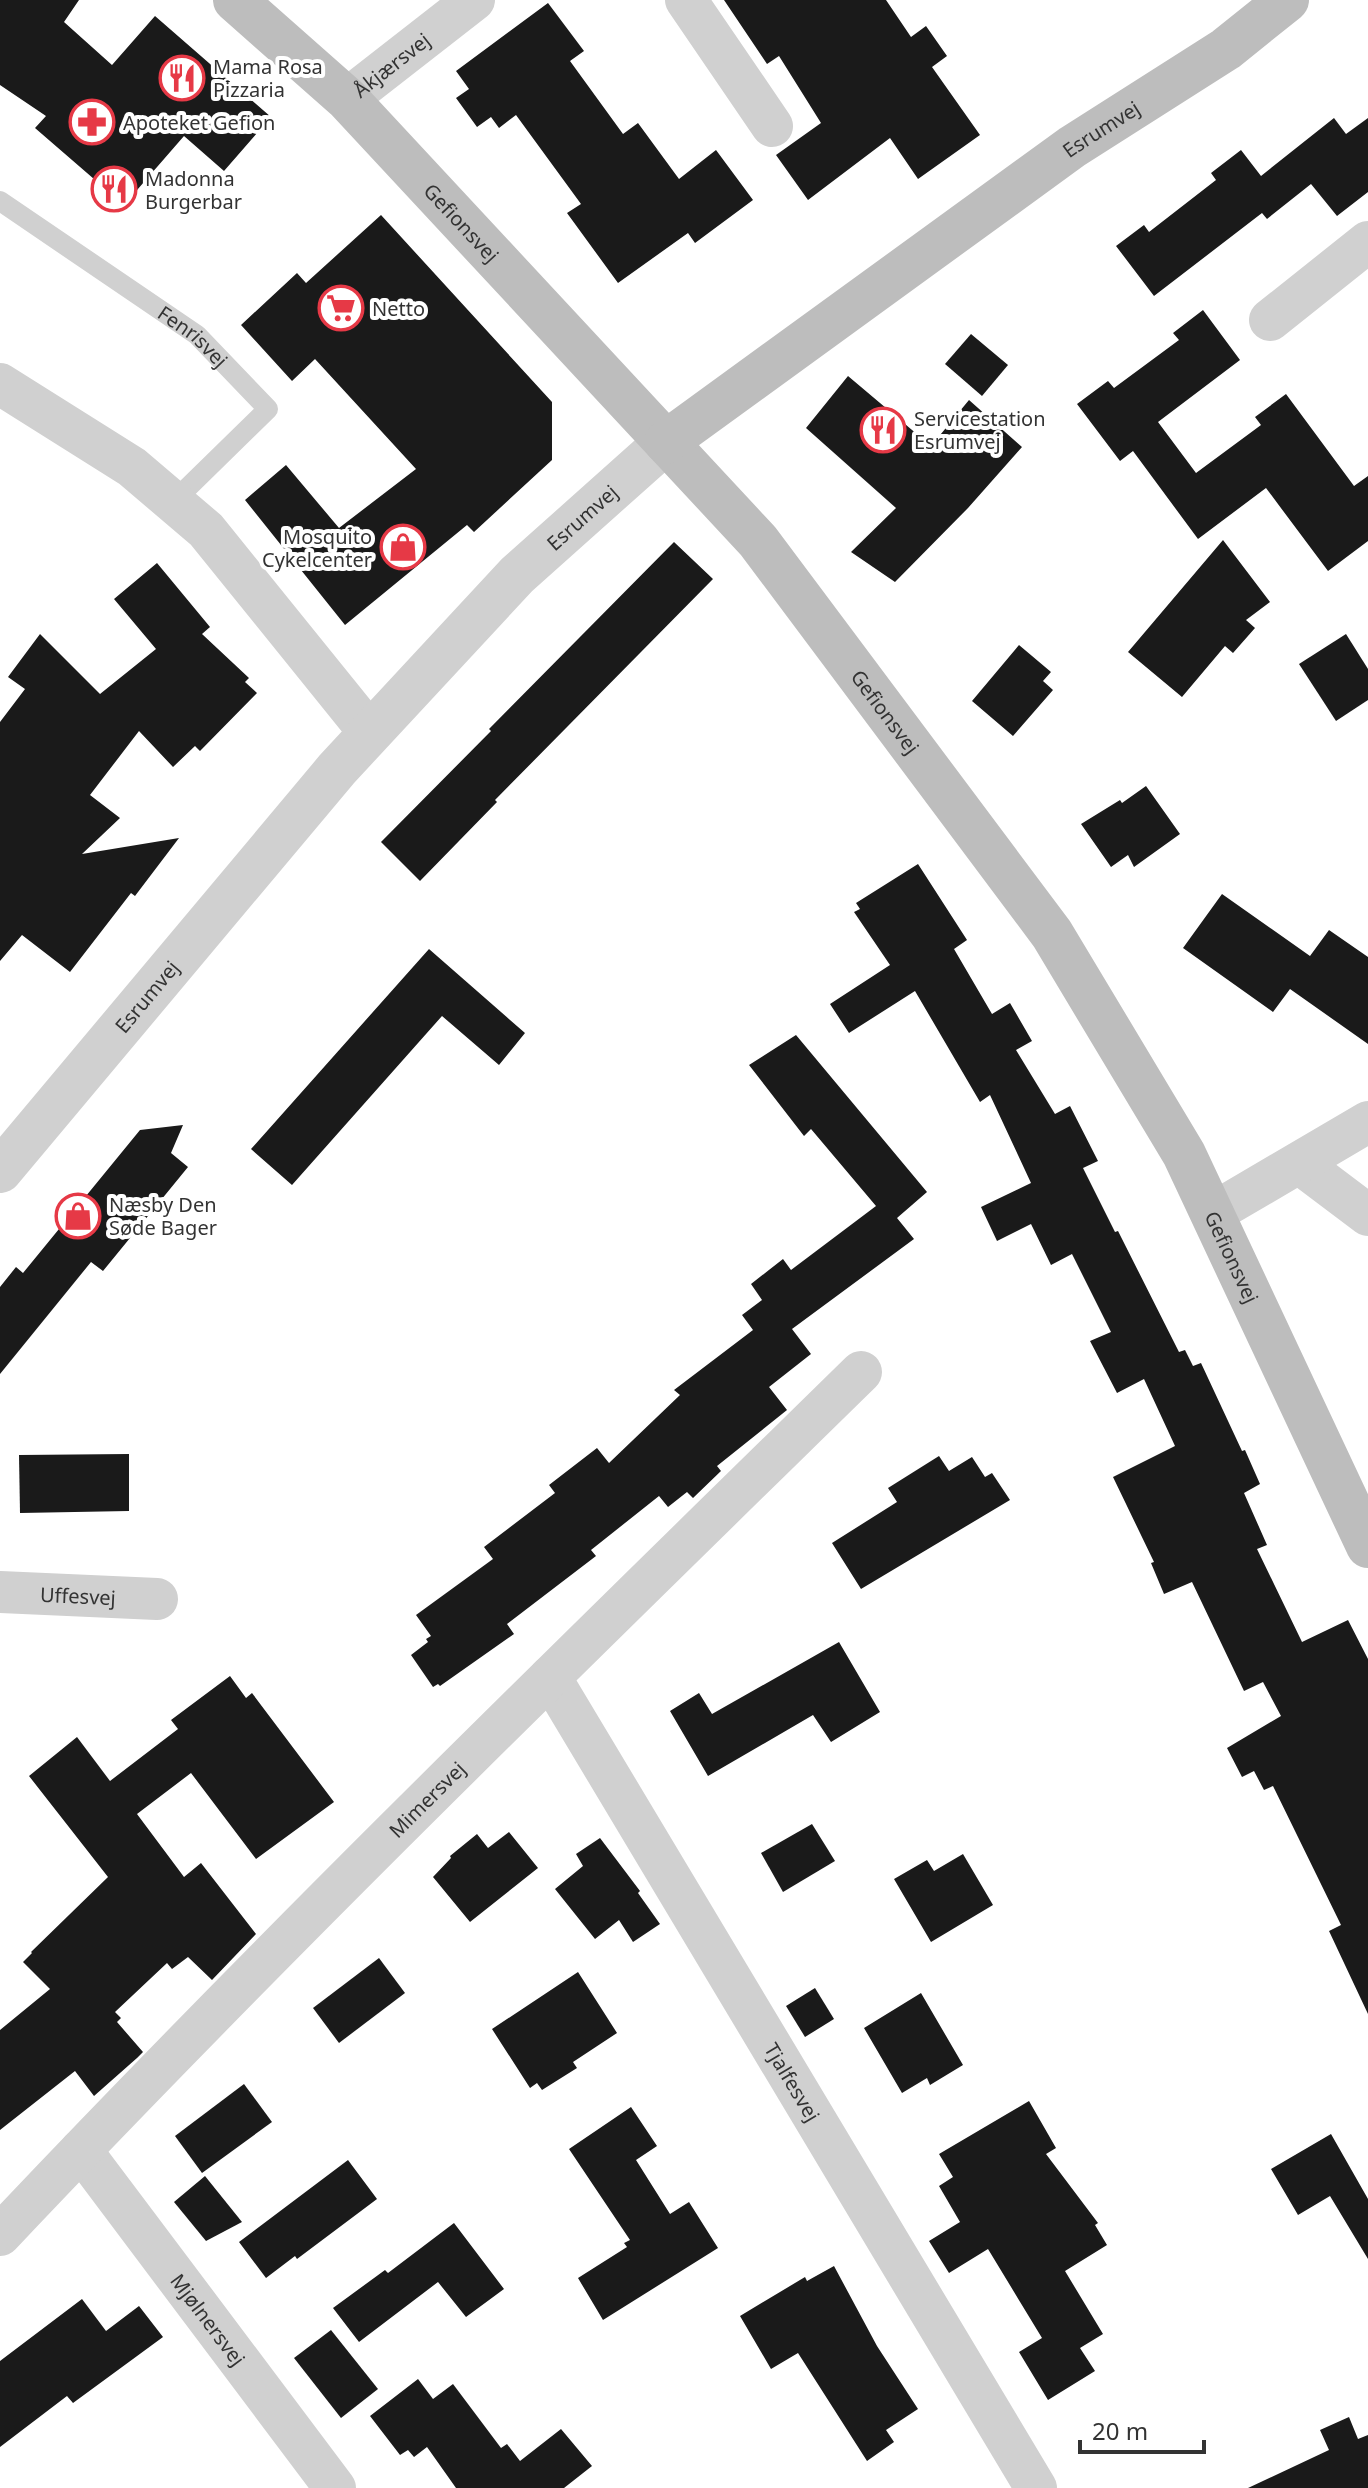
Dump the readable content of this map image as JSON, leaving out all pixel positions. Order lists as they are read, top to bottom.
{
  "streets": {
    "main road": ["Esrumvej", "Gefionsvej"],
    "street": [
      "Åkjærsvej",
      "Uffesvej",
      "Mimersvej",
      "Tjalfesvej",
      "Mjølnersvej"
    ],
    "lane": ["Fenrisvej"]
  },
  "crossings": [
    ["Åkjærsvej", "Gefionsvej"],
    ["Esrumvej", "Gefionsvej"],
    ["Mimersvej", "Tjalfesvej"],
    ["Mimersvej", "Mjølnersvej"]
  ],
  "places": {
    "restaurant": ["Mama Rosa Pizzaria", "Madonna Burgerbar", "Servicestation Esrumvej"],
    "pharmacy": ["Apoteket Gefion"],
    "supermarket": ["Netto"],
    "shop": ["Mosquito Cykelcenter", "Næsby Den Søde Bager"]
  },
  "scale_bar": "20 m"
}
